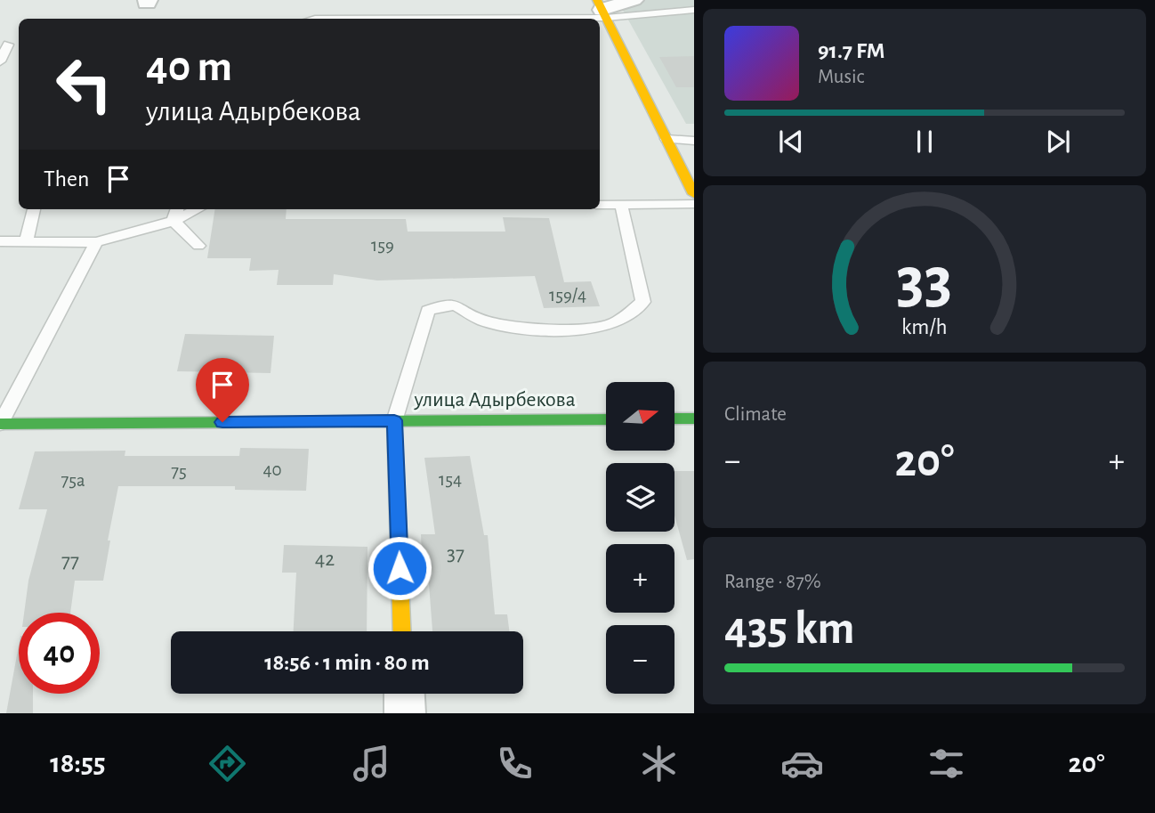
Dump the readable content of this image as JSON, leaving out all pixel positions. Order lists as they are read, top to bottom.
{
  "streets": {
    "street": ["улица Адырбекова"]
  },
  "house_numbers": [
    "159",
    "159/4",
    "40",
    "75",
    "154",
    "75а",
    "37",
    "42",
    "77"
  ],
  "north": "right",
  "page": {
    "turn": ["40 m", "улица Адырбекова"],
    "song": ["91.7 FM", "Music"],
    "then": "Then",
    "tile": [
      "Climate",
      ["Range · 87%", "435 km"]
    ],
    "map_buttons": ["+", "−"],
    "heat": ["−", "20°", "+"],
    "limit": "40",
    "trip": "18:56 · 1 min · 80 m",
    "tabs": ["18:55", "20°"],
    "gauge": ["33", "km/h"]
  }
}
